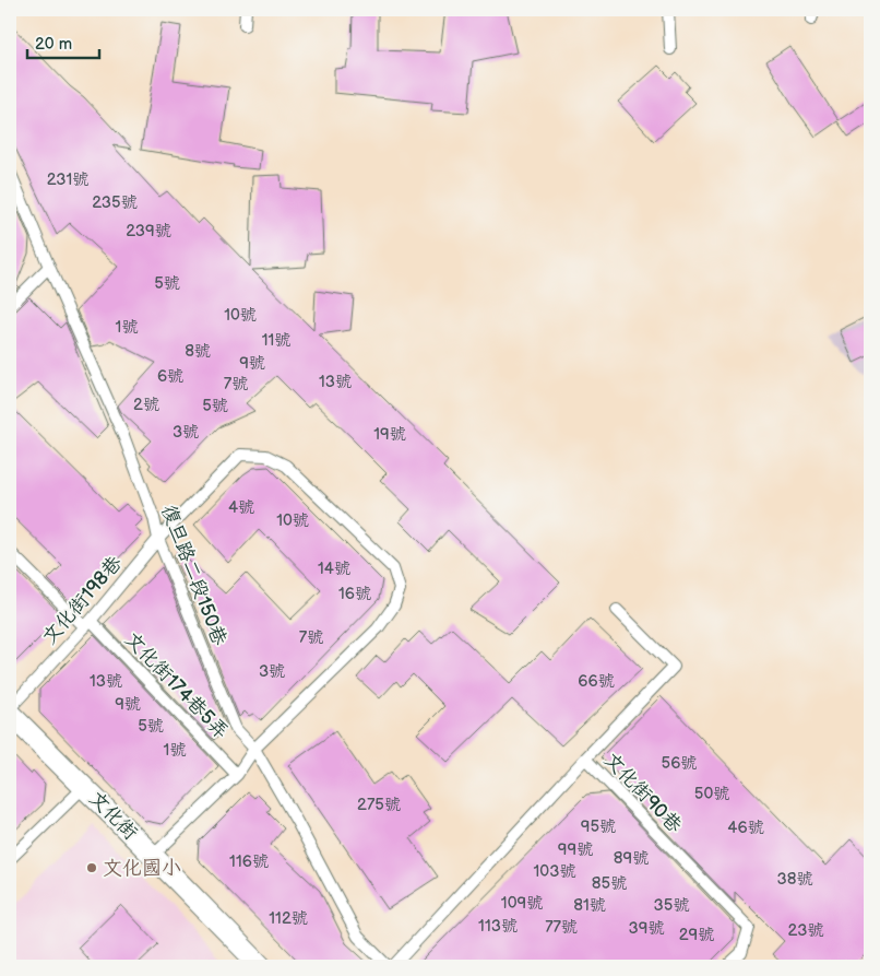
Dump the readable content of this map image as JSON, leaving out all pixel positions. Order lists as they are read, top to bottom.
{
  "streets": {
    "street": ["文化街"],
    "lane": [
      "復旦路二段150巷",
      "文化街198巷",
      "文化街174巷5弄",
      "文化街90巷"
    ]
  },
  "crossings": [
    ["復旦路二段150巷", "文化街198巷"],
    ["文化街198巷", "文化街174巷5弄"],
    ["文化街198巷", "文化街"]
  ],
  "places": ["文化國小"],
  "house_numbers": [
    "231號",
    "235號",
    "239號",
    "5號",
    "10號",
    "1號",
    "11號",
    "8號",
    "9號",
    "6號",
    "13號",
    "7號",
    "2號",
    "5號",
    "3號",
    "19號",
    "4號",
    "10號",
    "14號",
    "16號",
    "7號",
    "3號",
    "13號",
    "66號",
    "9號",
    "5號",
    "1號",
    "56號",
    "50號",
    "275號",
    "95號",
    "46號",
    "99號",
    "89號",
    "116號",
    "103號",
    "38號",
    "85號",
    "109號",
    "81號",
    "35號",
    "112號",
    "113號",
    "77號",
    "39號",
    "23號",
    "29號"
  ],
  "scale_bar": "20 m"
}
